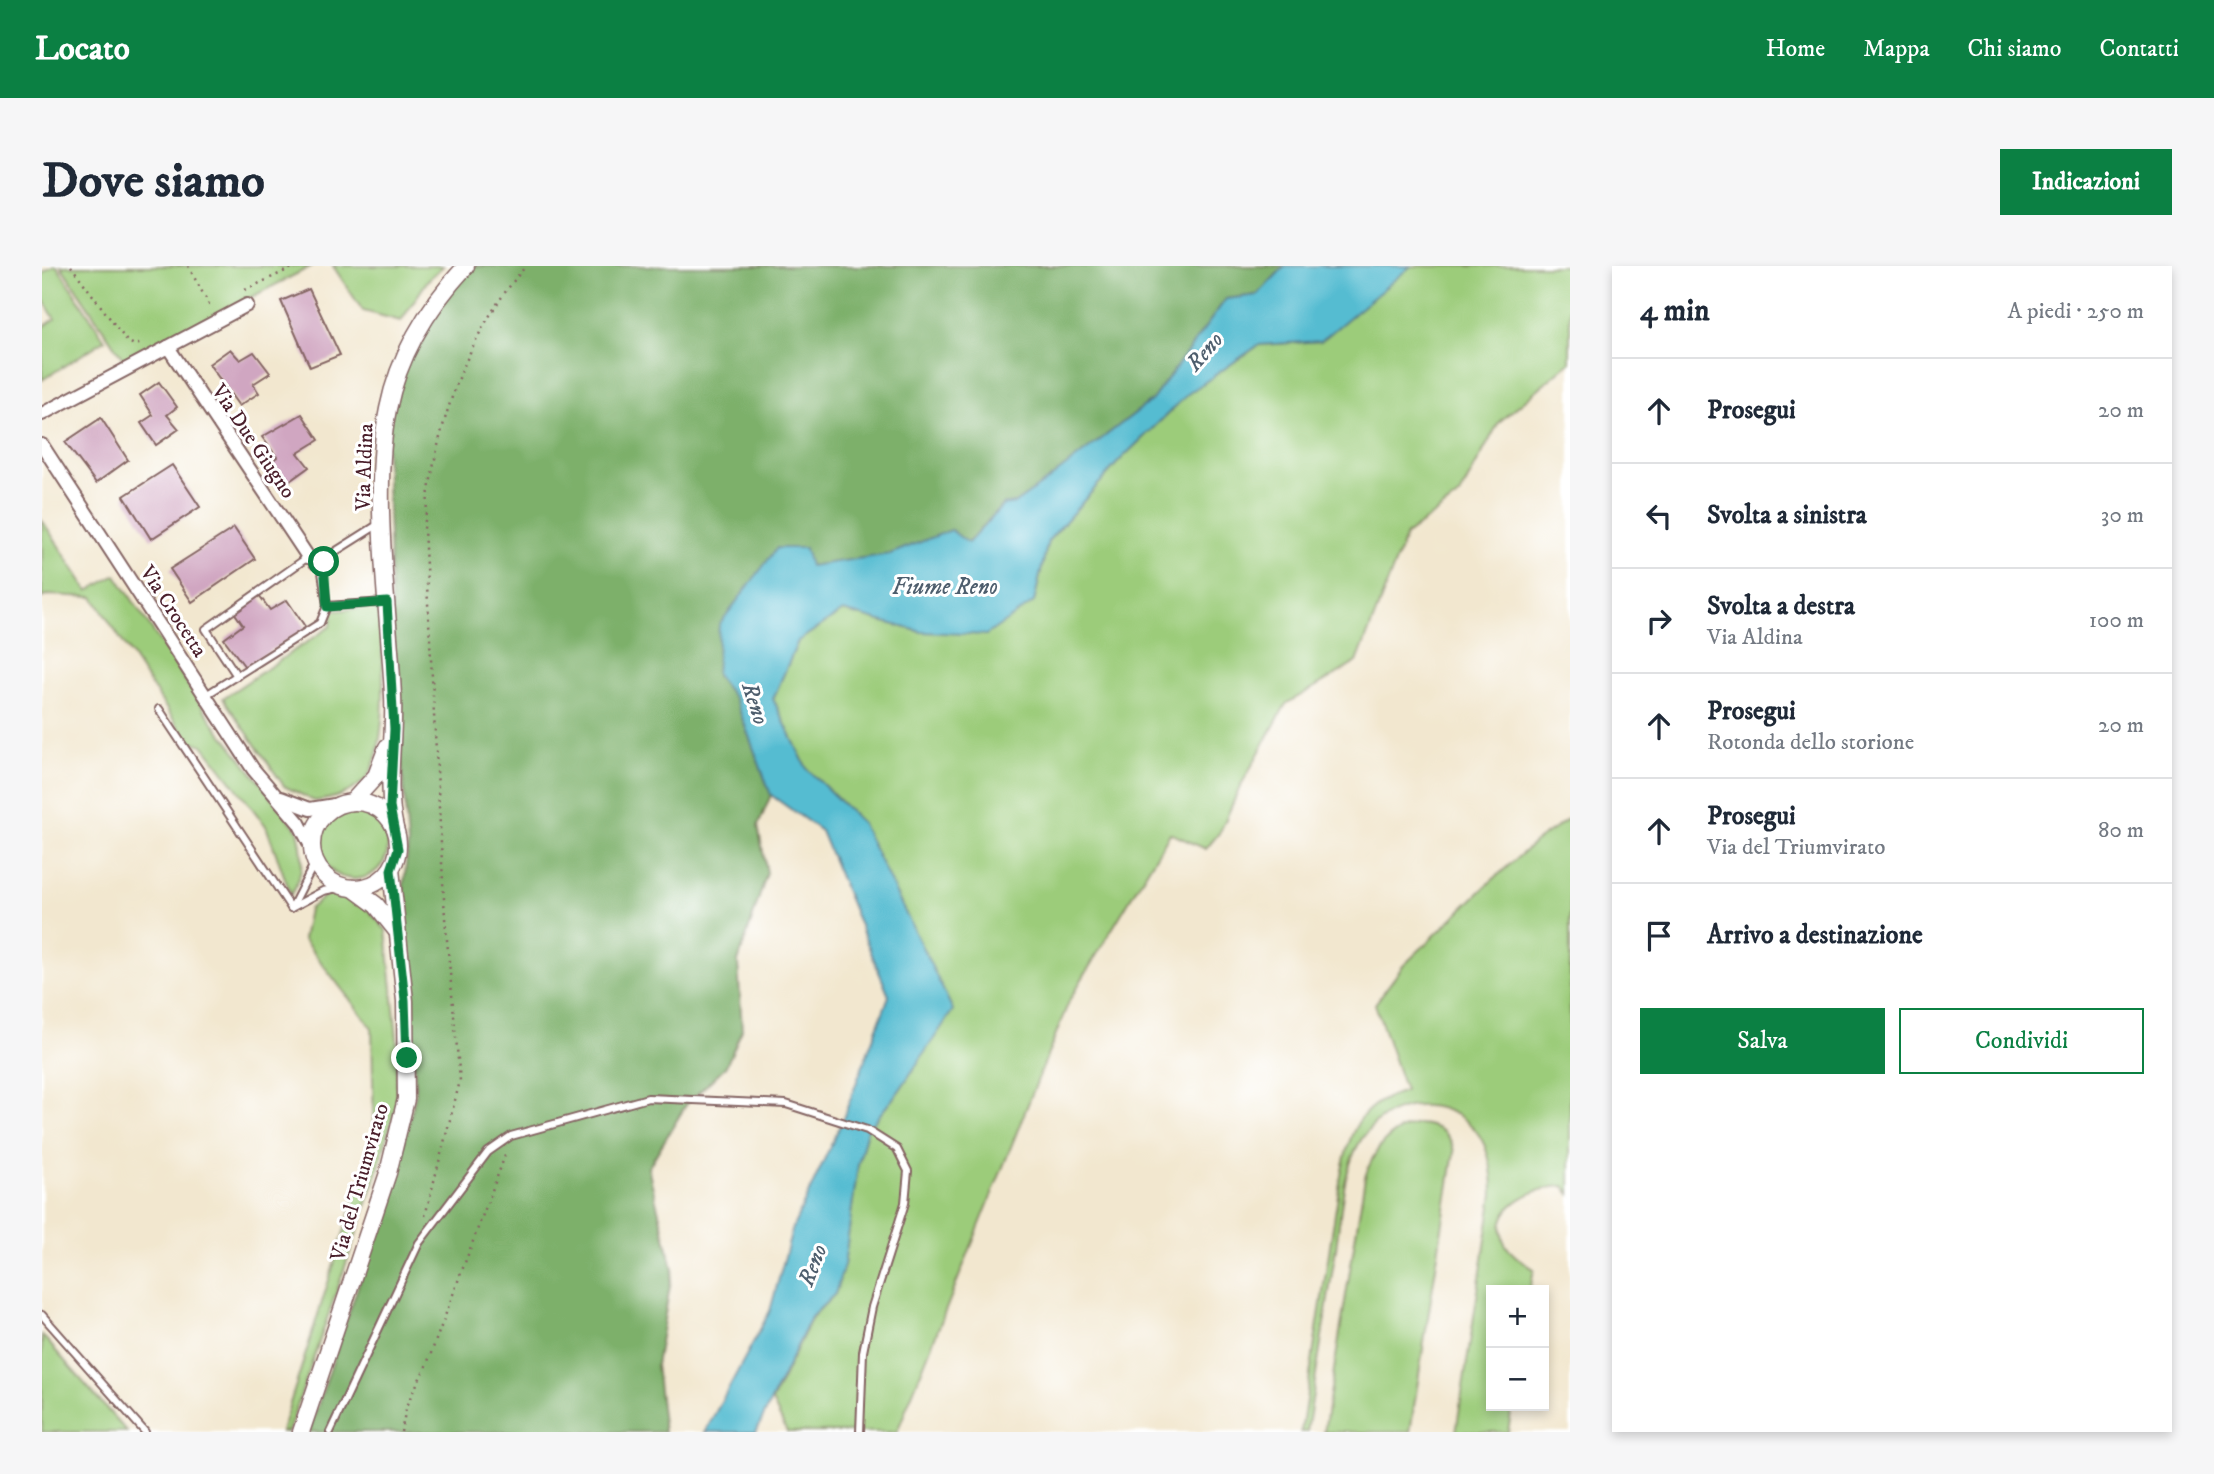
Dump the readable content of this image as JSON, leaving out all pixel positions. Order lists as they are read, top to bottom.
{
  "streets": {
    "street": [
      "Via Due Giugno",
      "Via Aldina",
      "Via Crocetta",
      "Via del Triumvirato"
    ]
  },
  "crossings": [
    ["Via Aldina", "Via Crocetta"],
    ["Via Aldina", "Via del Triumvirato"],
    ["Via Crocetta", "Via del Triumvirato"]
  ],
  "water": ["Reno", "Fiume Reno"],
  "page": {
    "header": "Locato",
    "nav": [
      "Home",
      "Mappa",
      "Chi siamo",
      "Contatti"
    ],
    "buttons": [
      "Indicazioni",
      ["Salva", "Condividi"]
    ],
    "title": "Dove siamo",
    "heading": ["4 min", "A piedi · 250 m"],
    "list": [
      ["Prosegui", "20 m"],
      ["Svolta a sinistra", "30 m"],
      ["Svolta a destra", "Via Aldina", "100 m"],
      ["Prosegui", "Rotonda dello storione", "20 m"],
      ["Prosegui", "Via del Triumvirato", "80 m"],
      "Arrivo a destinazione"
    ],
    "map_buttons": ["+", "−"]
  }
}
